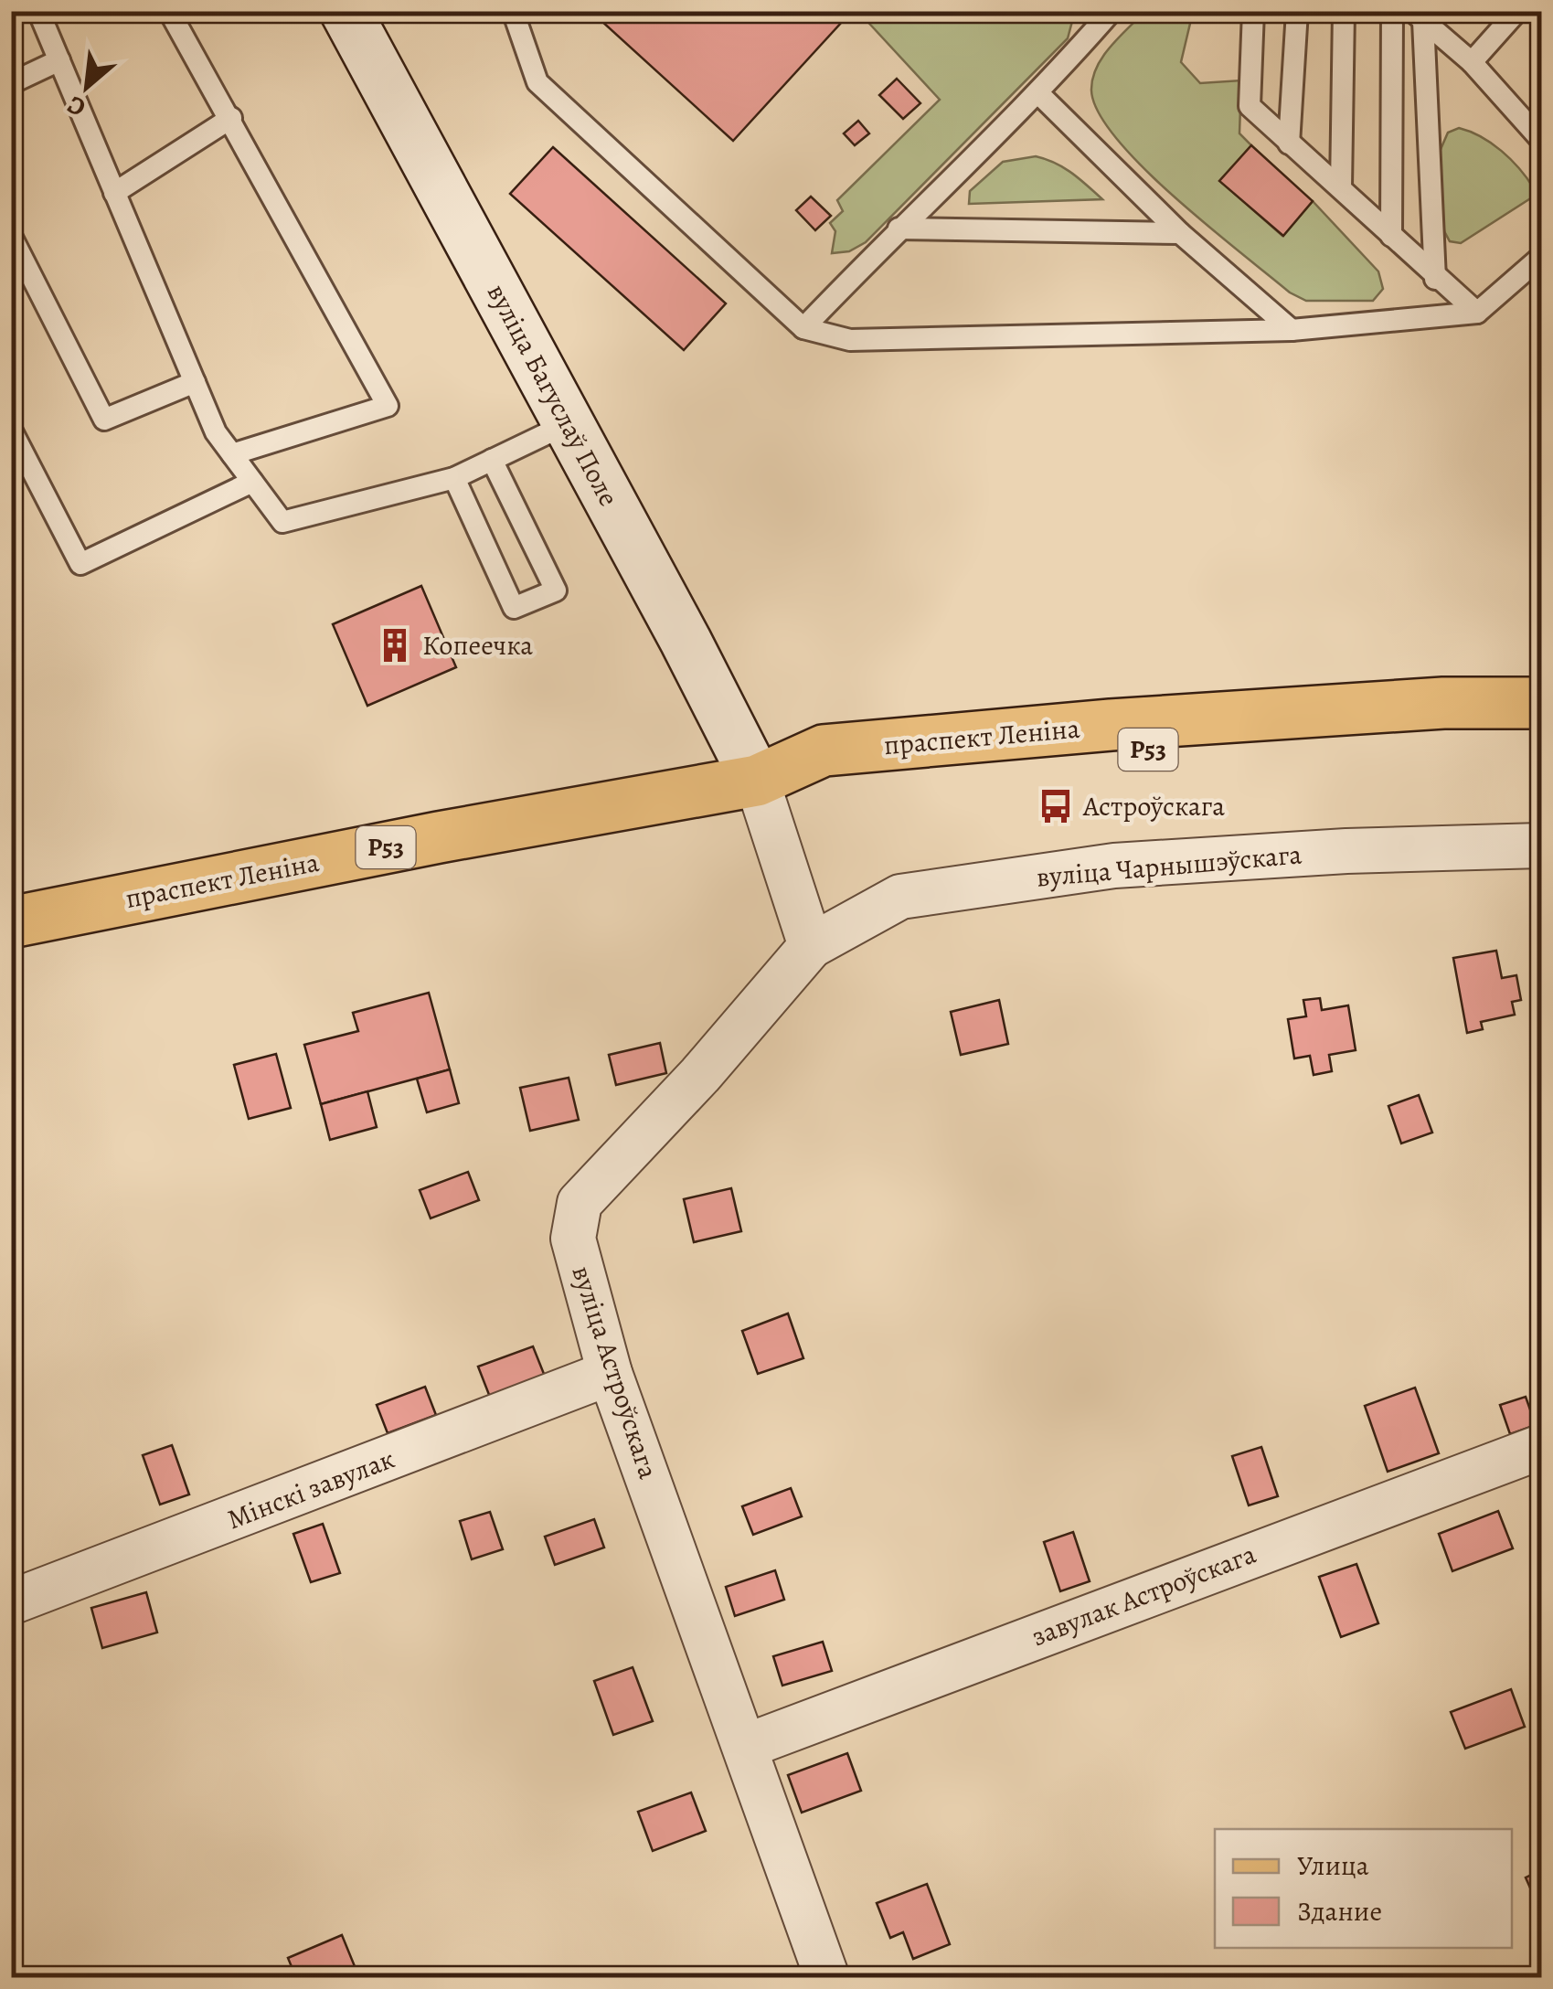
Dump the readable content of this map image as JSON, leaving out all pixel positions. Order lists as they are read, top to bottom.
{
  "streets": {
    "main road": ["вуліца Багуслаў Поле", "праспект Леніна", "Р53"],
    "street": [
      "вуліца Чарнышэўскага",
      "вуліца Астроўскага",
      "Мінскі завулак",
      "завулак Астроўскага"
    ]
  },
  "crossings": [
    ["вуліца Багуслаў Поле", "праспект Леніна"],
    ["вуліца Чарнышэўскага", "вуліца Астроўскага"],
    ["вуліца Астроўскага", "Мінскі завулак"],
    ["вуліца Астроўскага", "завулак Астроўскага"]
  ],
  "places": {
    "building": ["Копеечка"],
    "bus stop": ["Астроўскага"]
  },
  "legend": ["Улица", "Здание"],
  "north": "bottom left"
}
